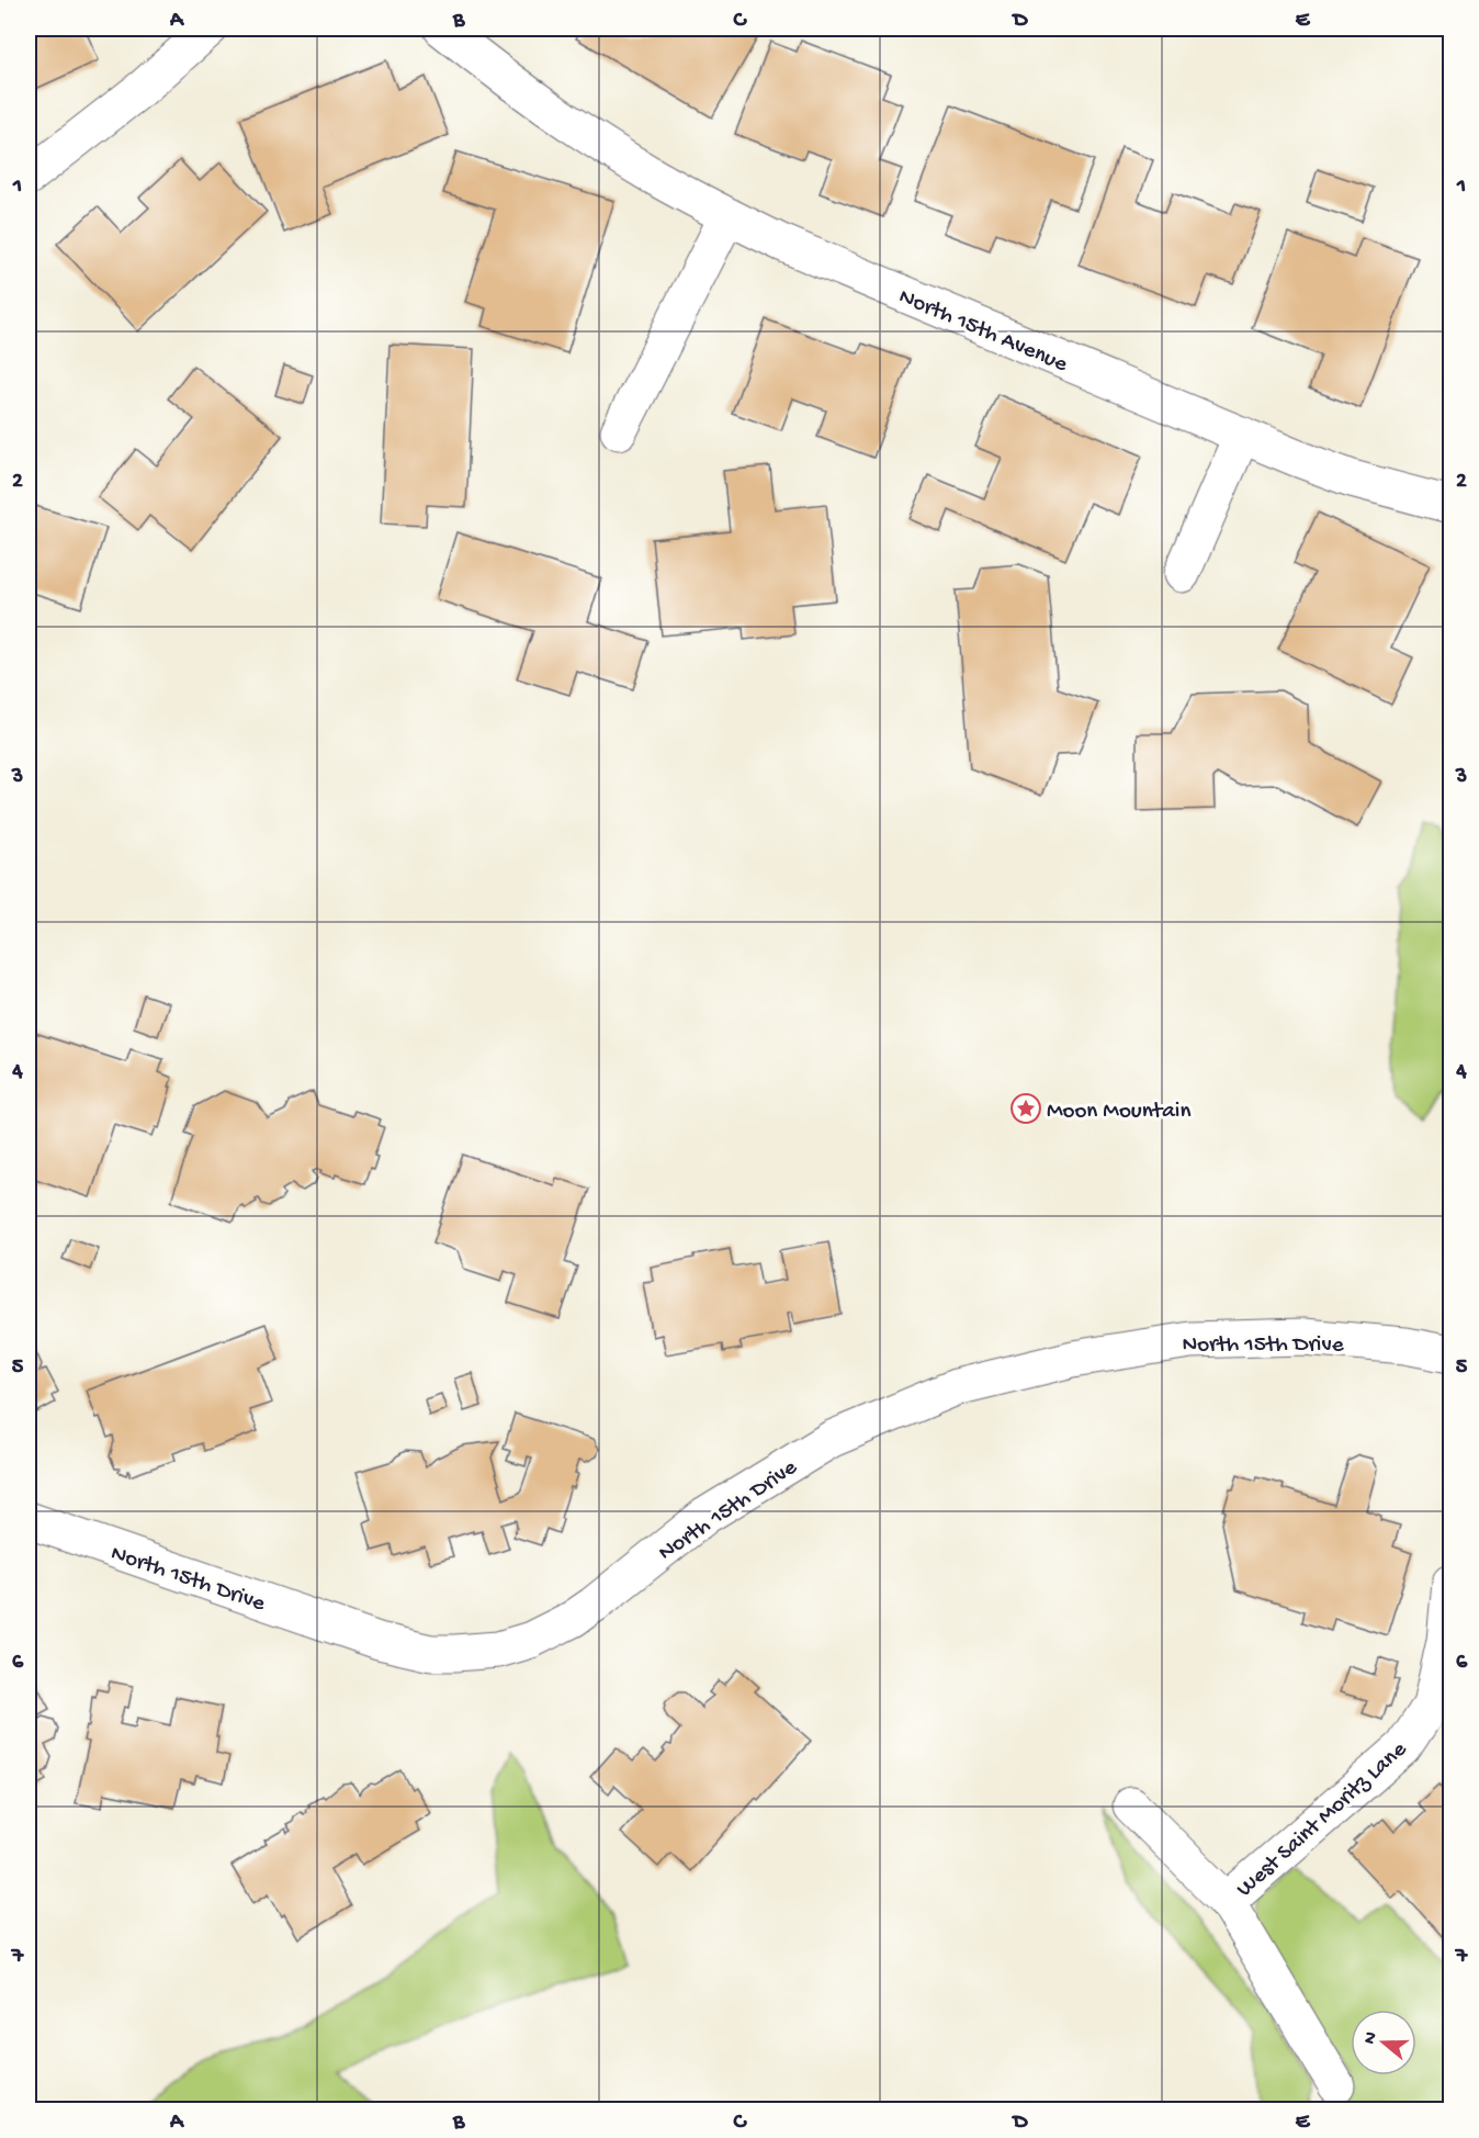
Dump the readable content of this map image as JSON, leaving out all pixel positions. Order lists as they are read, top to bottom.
{
  "streets": {
    "street": ["North 15th Avenue", "North 15th Drive", "West Saint Moritz Lane"]
  },
  "places": {
    "place": ["Moon Mountain"]
  },
  "north": "left",
  "grid": {
    "columns": [
      "A",
      "B",
      "C",
      "D",
      "E"
    ],
    "rows": [
      "1",
      "2",
      "3",
      "4",
      "5",
      "6",
      "7"
    ]
  }
}
